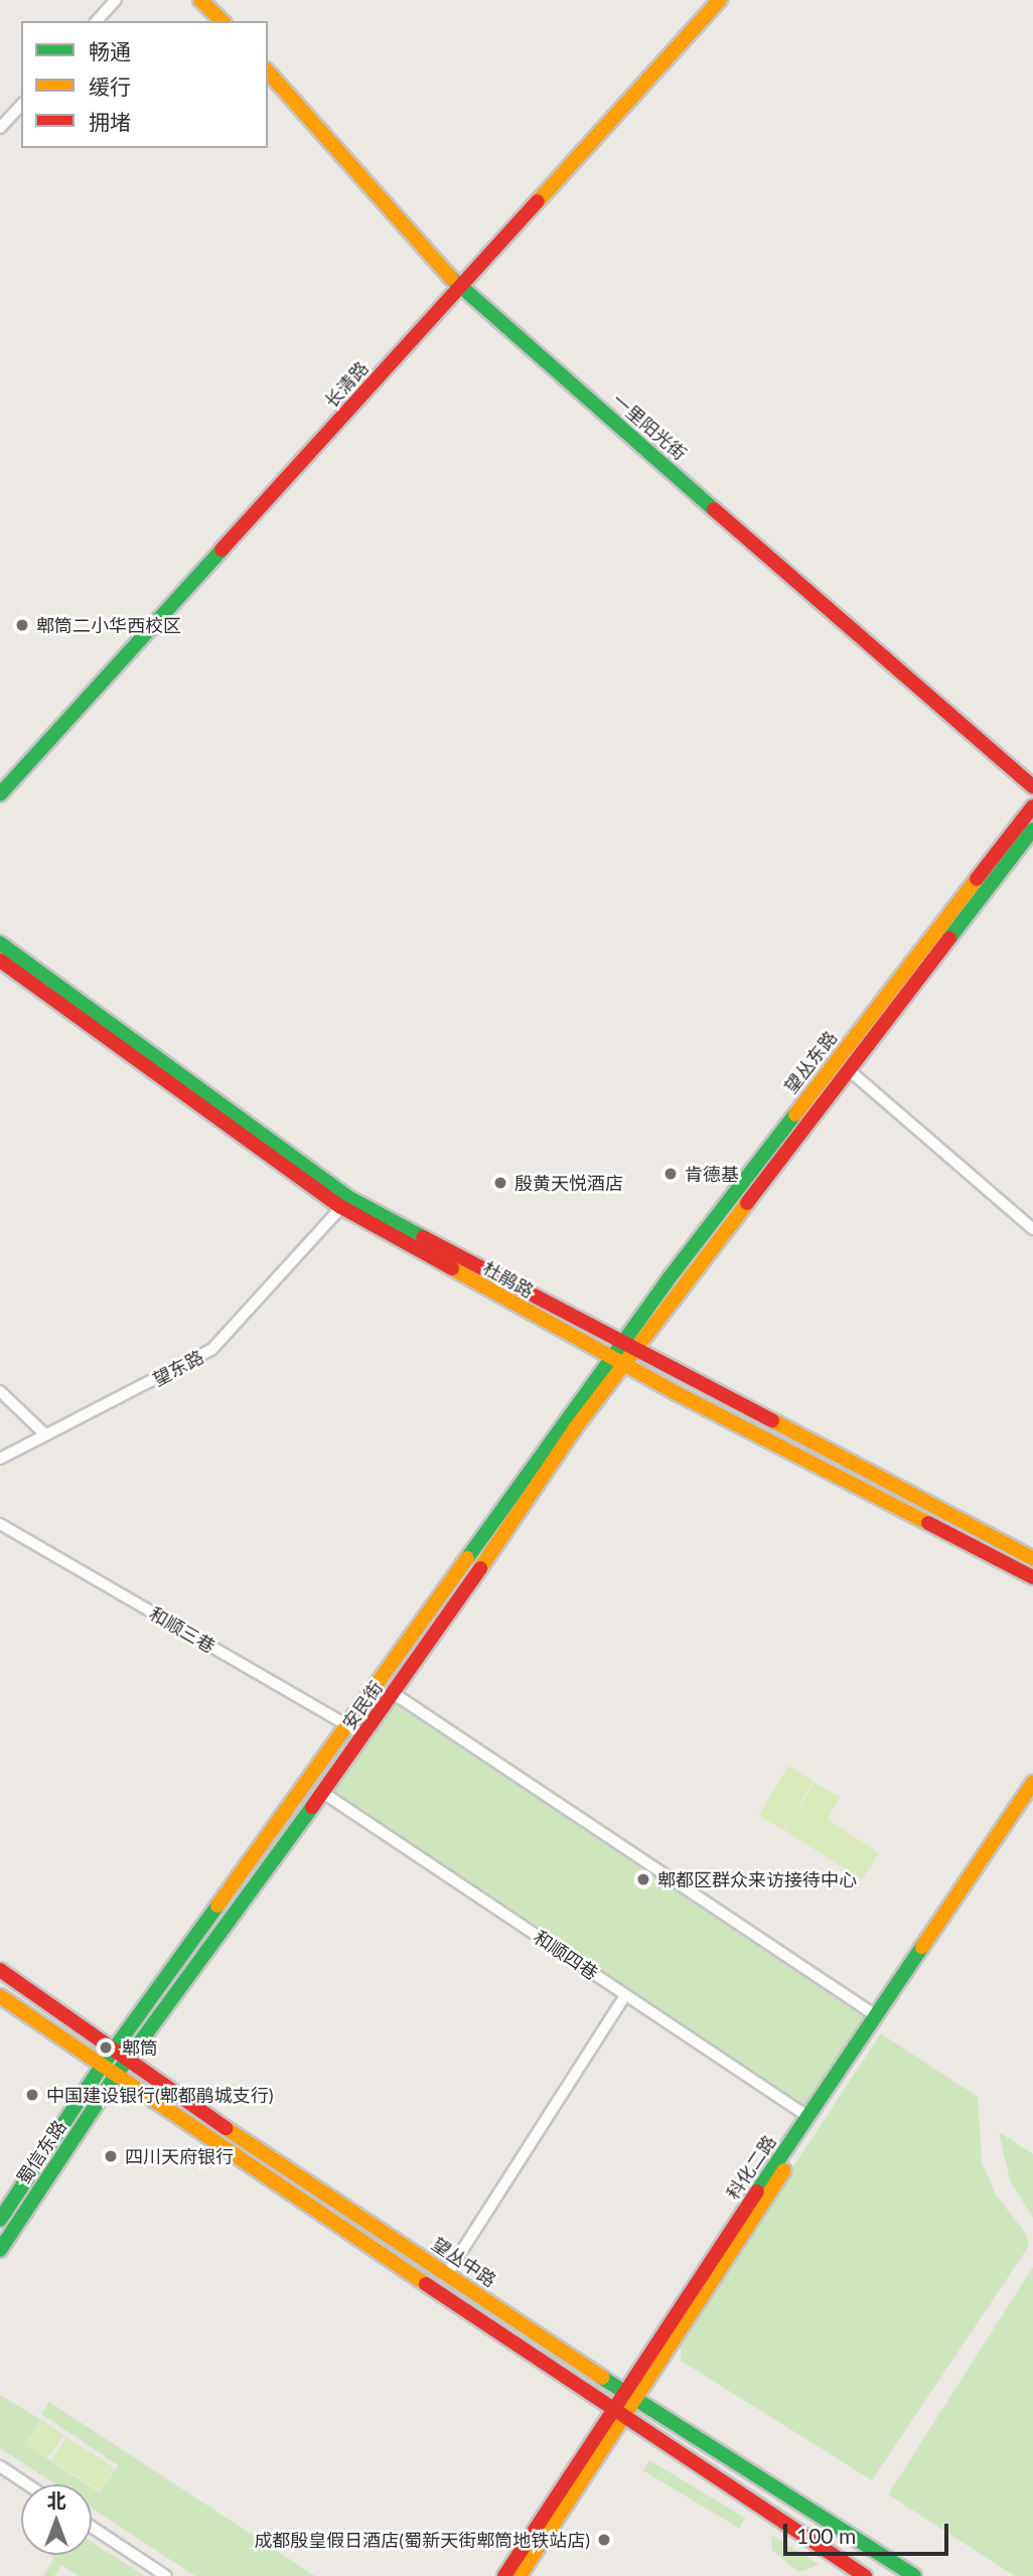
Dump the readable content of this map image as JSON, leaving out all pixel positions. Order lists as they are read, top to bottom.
{
  "streets": {
    "main road": [
      "长清路",
      "一里阳光街",
      "望丛东路",
      "杜鹃路",
      "安民街",
      "蜀信东路",
      "科化二路",
      "望丛中路"
    ],
    "street": ["望东路", "和顺三巷", "和顺四巷"]
  },
  "crossings": [
    ["长清路", "一里阳光街"],
    ["望丛东路", "杜鹃路"],
    ["望丛东路", "安民街"],
    ["杜鹃路", "望东路"],
    ["杜鹃路", "安民街"],
    ["和顺三巷", "安民街"],
    ["安民街", "和顺四巷"],
    ["安民街", "蜀信东路"],
    ["安民街", "望丛中路"],
    ["和顺四巷", "科化二路"],
    ["科化二路", "望丛中路"]
  ],
  "places": [
    "郫筒二小华西校区",
    "肯德基",
    "殷黄天悦酒店",
    "郫都区群众来访接待中心",
    "郫筒",
    "中国建设银行(郫都鹃城支行)",
    "四川天府银行",
    "成都殷皇假日酒店(蜀新天街郫筒地铁站店)"
  ],
  "legend": ["畅通", "缓行", "拥堵"],
  "scale_bar": "100 m",
  "north": "top"
}
